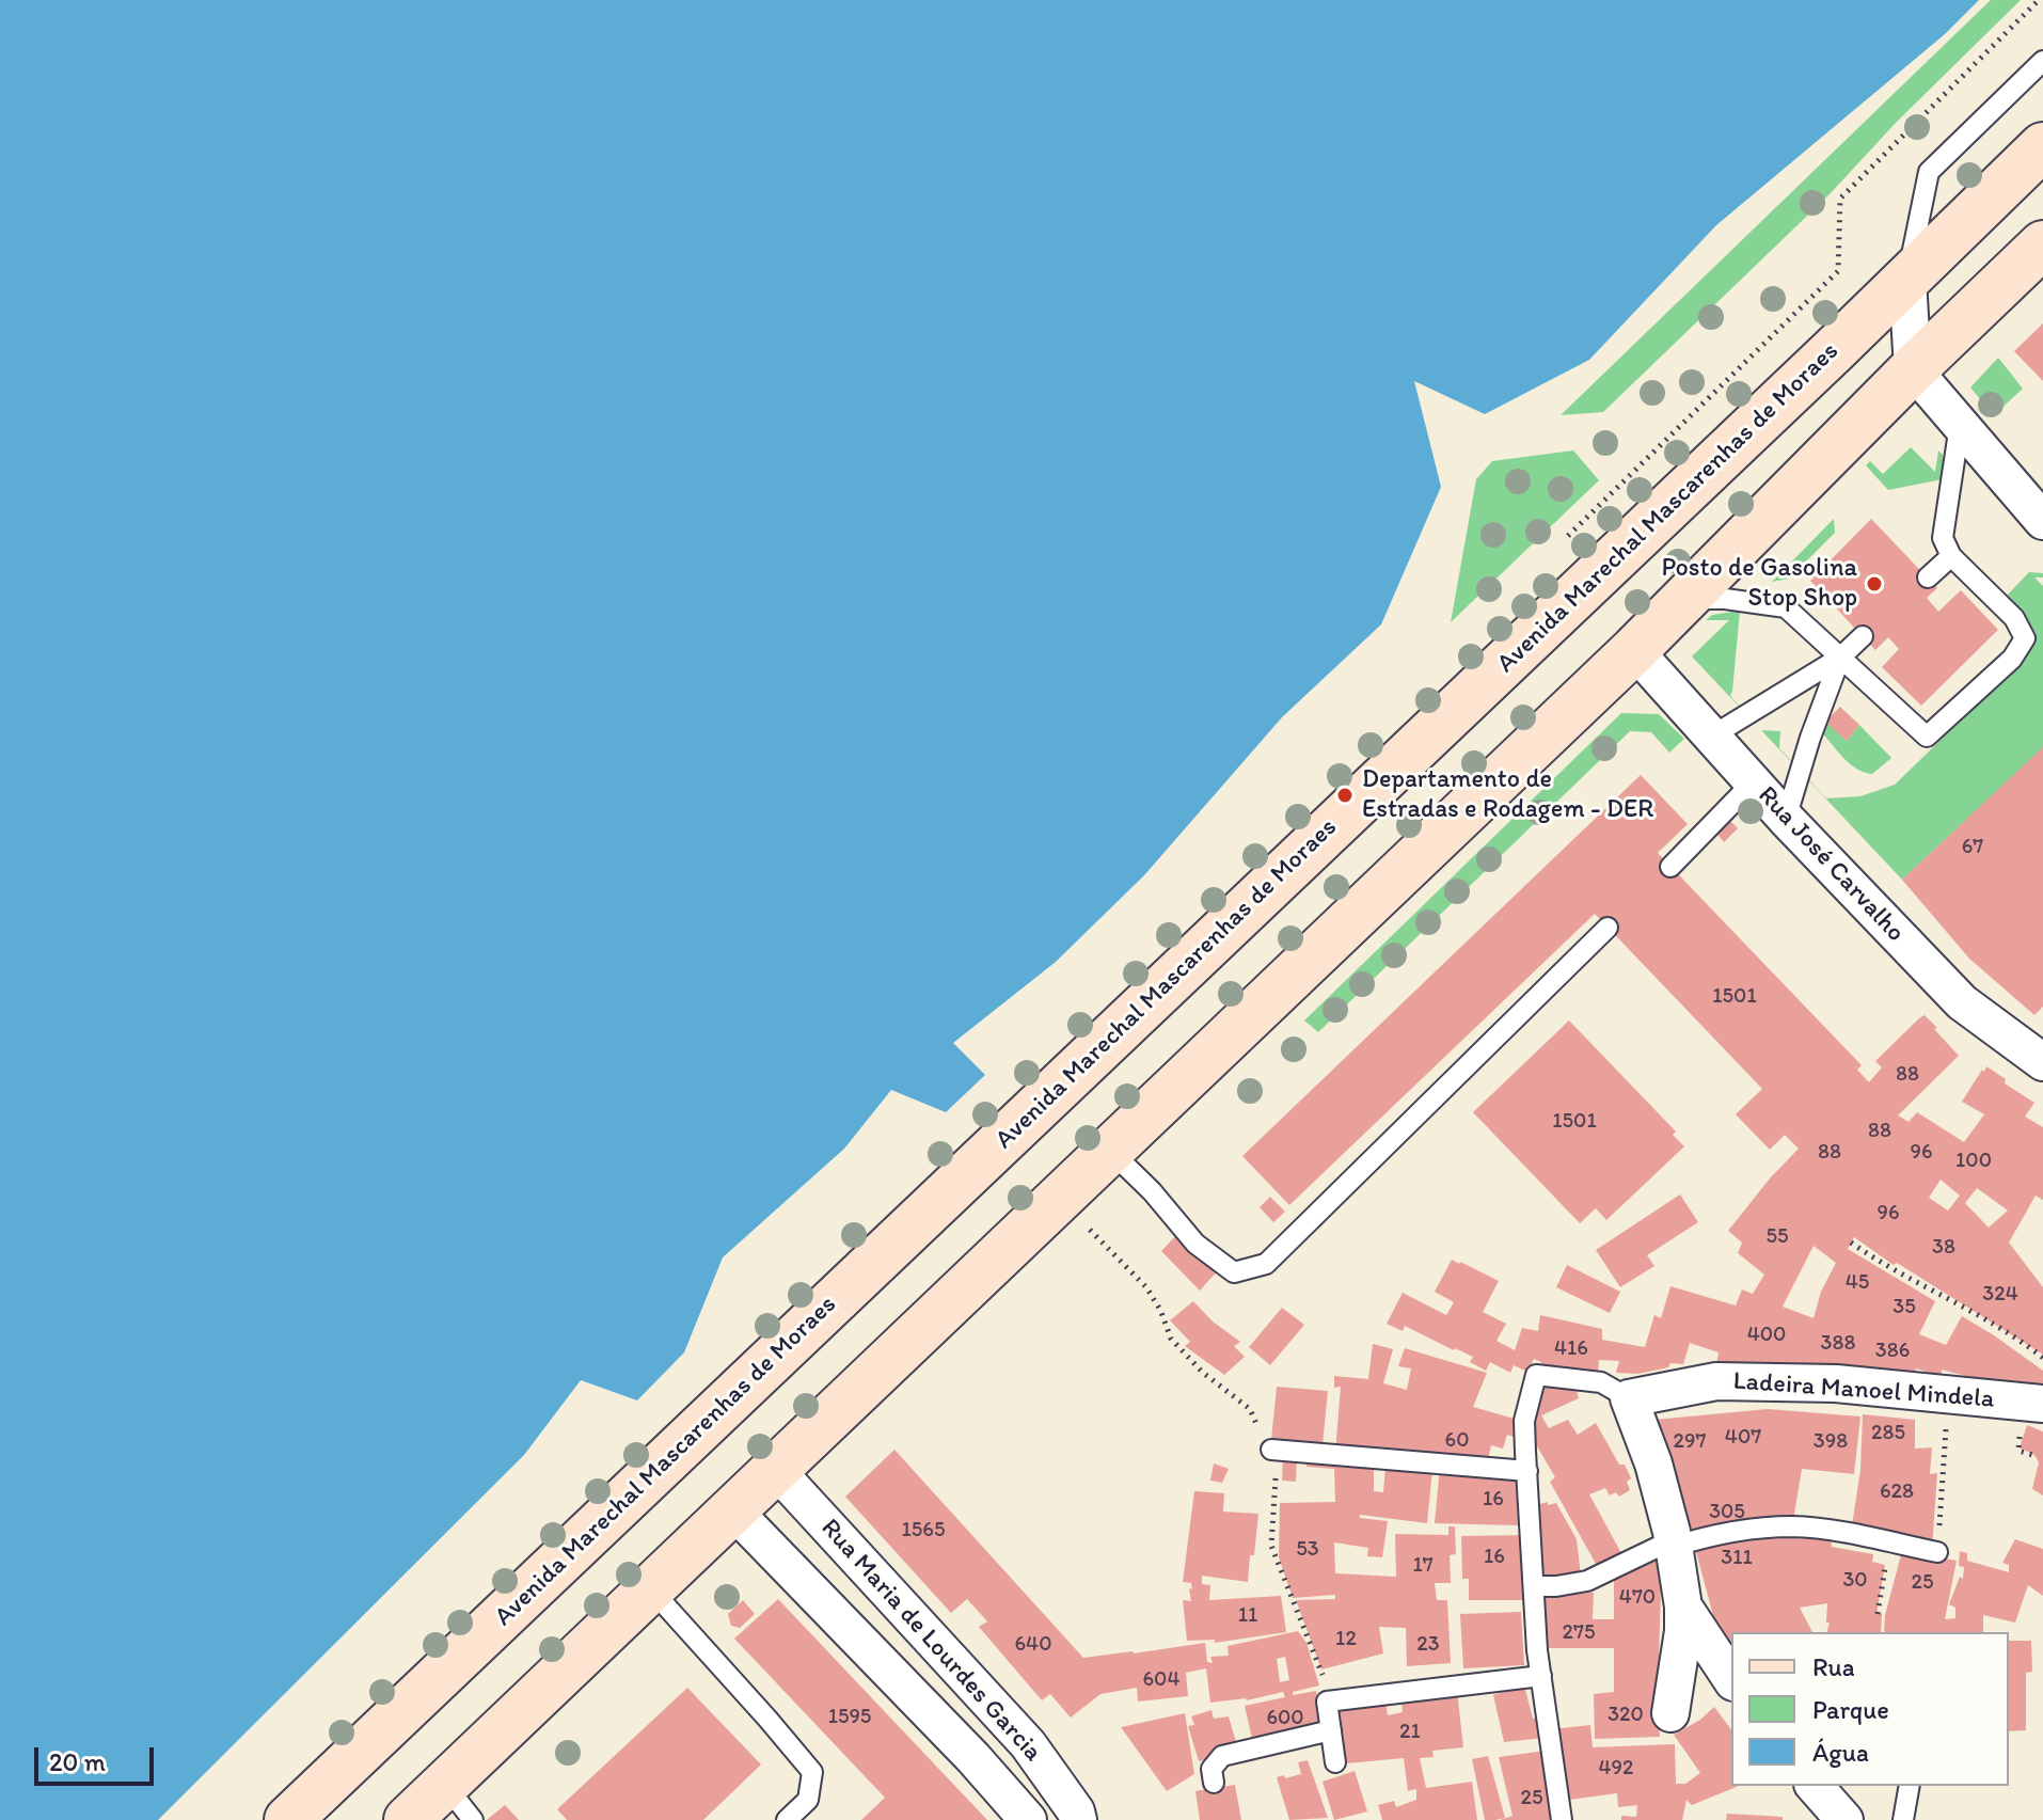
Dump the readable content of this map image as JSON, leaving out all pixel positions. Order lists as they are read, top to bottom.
{
  "streets": {
    "main road": ["Avenida Marechal Mascarenhas de Moraes"],
    "street": ["Rua José Carvalho", "Ladeira Manoel Mindela", "Rua Maria de Lourdes Garcia"]
  },
  "places": ["Posto de Gasolina Stop Shop", "Departamento de Estradas e Rodagem - DER"],
  "house_numbers": [
    "67",
    "1501",
    "88",
    "1501",
    "88",
    "88",
    "96",
    "100",
    "96",
    "55",
    "38",
    "45",
    "324",
    "35",
    "400",
    "388",
    "416",
    "386",
    "285",
    "407",
    "60",
    "297",
    "398",
    "628",
    "16",
    "305",
    "1565",
    "53",
    "16",
    "311",
    "17",
    "30",
    "25",
    "470",
    "11",
    "275",
    "12",
    "640",
    "23",
    "604",
    "320",
    "1595",
    "600",
    "21",
    "492",
    "25"
  ],
  "legend": ["Rua", "Parque", "Água"],
  "scale_bar": "20 m"
}
